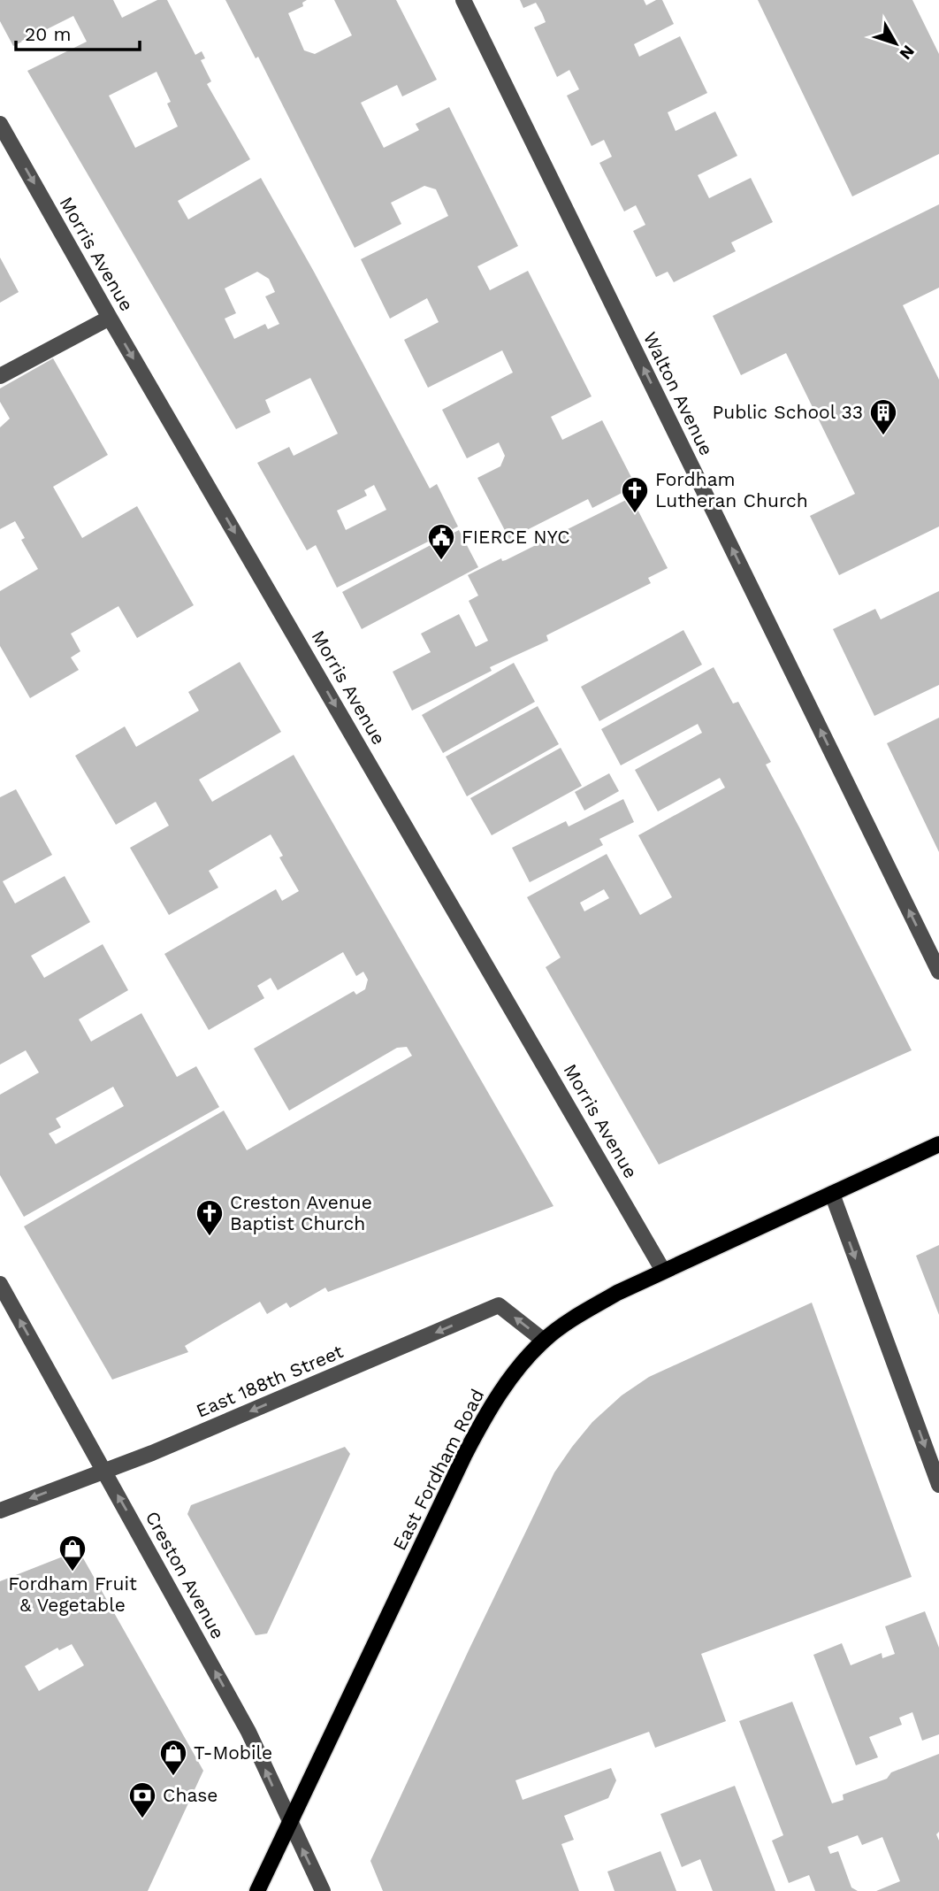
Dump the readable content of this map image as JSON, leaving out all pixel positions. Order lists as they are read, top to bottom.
{
  "streets": {
    "main road": ["East Fordham Road"],
    "street": [
      "Morris Avenue",
      "Walton Avenue",
      "East 188th Street",
      "Creston Avenue"
    ]
  },
  "crossings": [
    ["Morris Avenue", "East Fordham Road"],
    ["East 188th Street", "East Fordham Road"],
    ["East 188th Street", "Creston Avenue"],
    ["East Fordham Road", "Creston Avenue"]
  ],
  "one_way": [
    "Morris Avenue",
    "Walton Avenue",
    "East 188th Street",
    "Creston Avenue"
  ],
  "places": {
    "building": ["Public School 33"],
    "church": ["Fordham Lutheran Church", "Creston Avenue Baptist Church"],
    "public building": ["FIERCE NYC"],
    "shop": ["Fordham Fruit & Vegetable", "T-Mobile"],
    "bank": ["Chase"]
  },
  "scale_bar": "20 m",
  "north": "bottom right"
}
